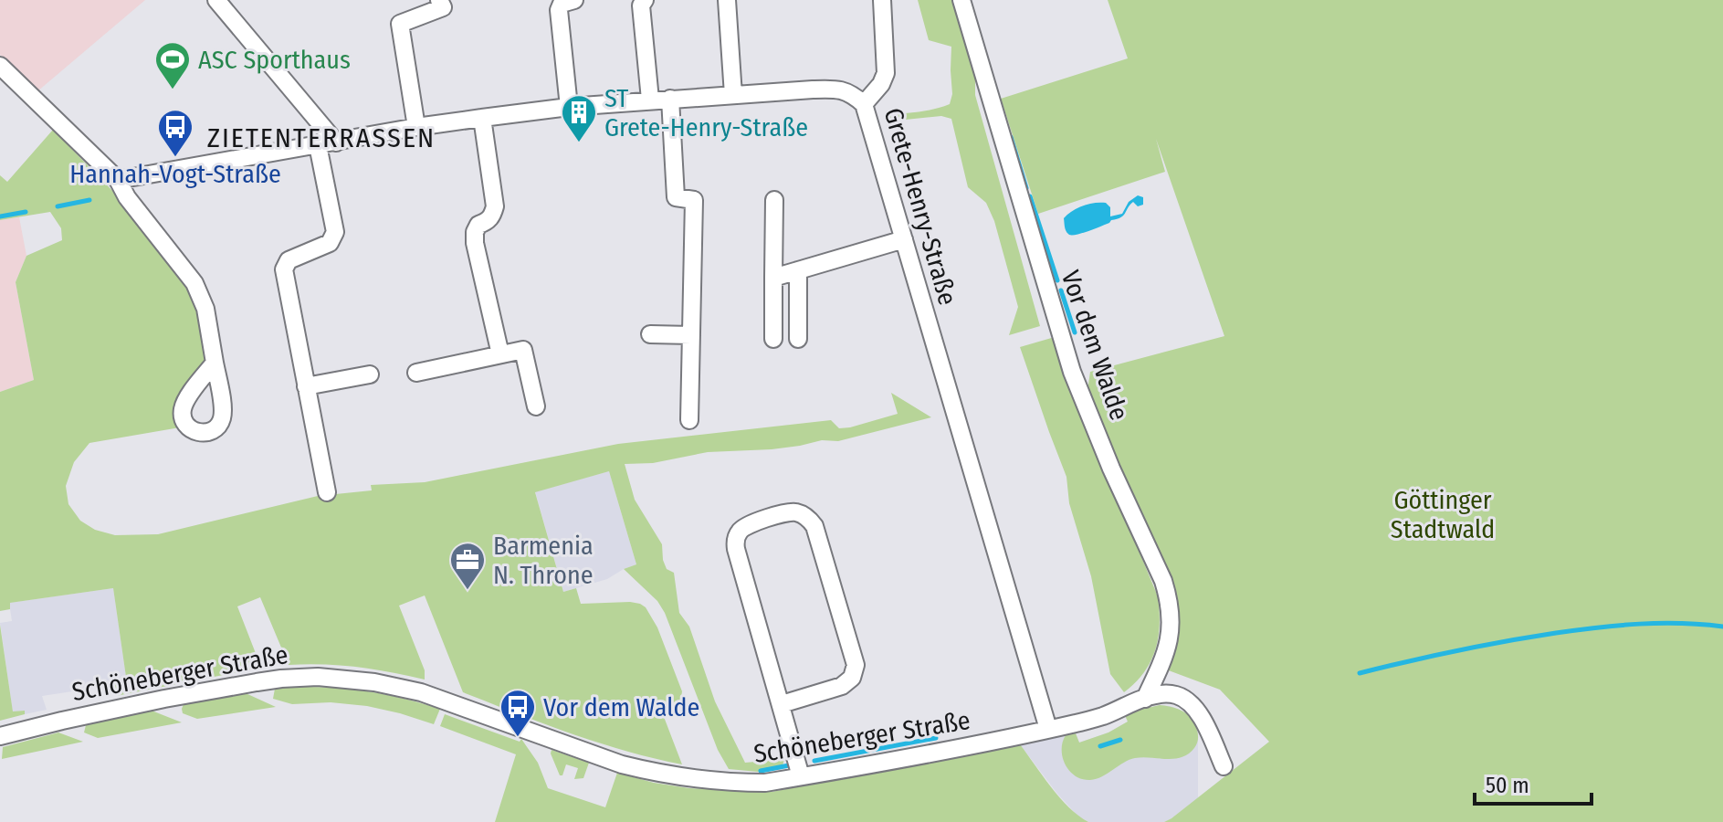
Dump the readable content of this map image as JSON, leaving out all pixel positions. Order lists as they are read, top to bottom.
{
  "streets": {
    "street": ["Grete-Henry-Straße", "Vor dem Walde", "Schöneberger Straße"]
  },
  "crossings": [
    ["Grete-Henry-Straße", "Schöneberger Straße"],
    ["Vor dem Walde", "Schöneberger Straße"]
  ],
  "districts": ["ZIETENTERRASSEN"],
  "parks": ["Göttinger Stadtwald"],
  "places": {
    "sports": ["ASC Sporthaus"],
    "building": ["ST Grete-Henry-Straße"],
    "bus stop": ["Hannah-Vogt-Straße", "Vor dem Walde"],
    "office": ["Barmenia N. Throne"]
  },
  "scale_bar": "50 m"
}
